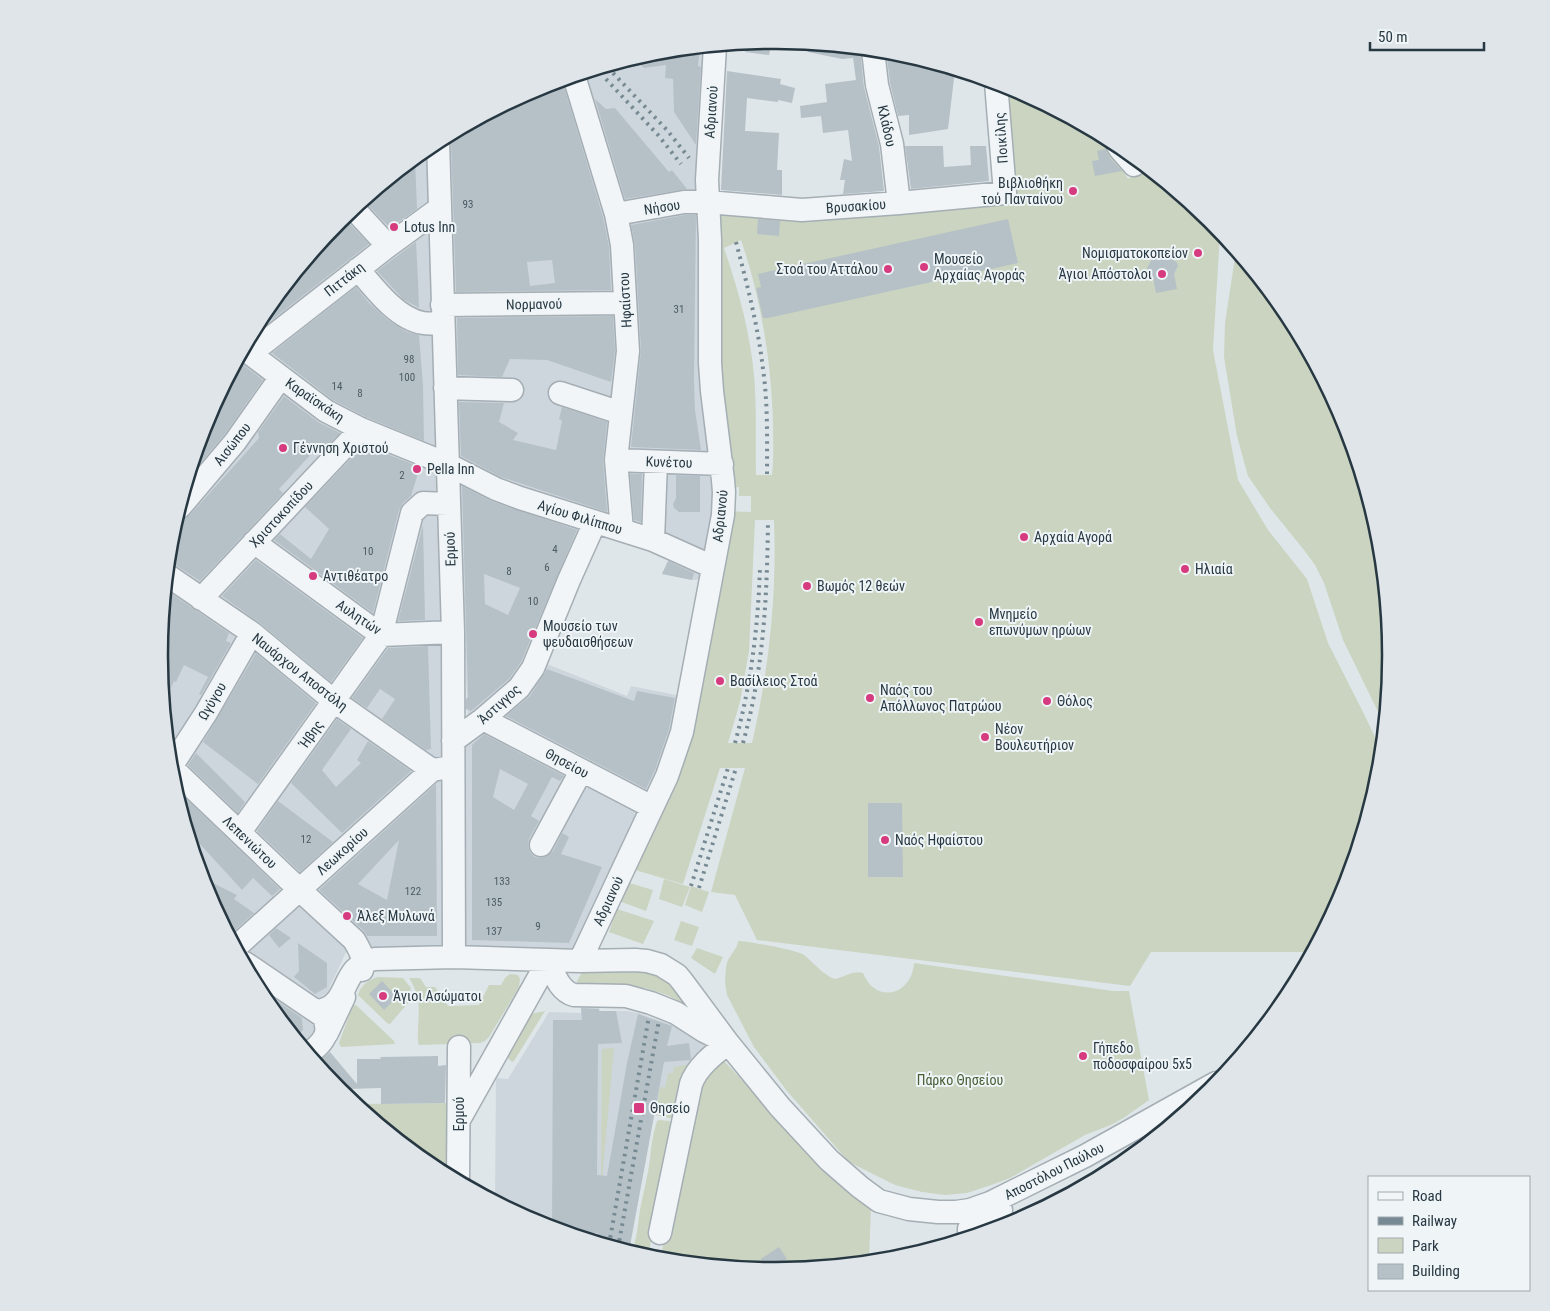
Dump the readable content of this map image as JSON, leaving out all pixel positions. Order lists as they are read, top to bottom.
{
  "streets": {
    "street": [
      "Αδριανού",
      "Κλάδου",
      "Ποικίλης",
      "Βρυσακίου",
      "Νήσου",
      "Πιττάκη",
      "Ηφαίστου",
      "Νορμανού",
      "Καραϊσκάκη",
      "Αισώπου",
      "Κυνέτου",
      "Χριστοκοπίδου",
      "Αγίου Φιλίππου",
      "Ερμού",
      "Αυλητών",
      "Ναυάρχου Αποστόλη",
      "Ωγύγου",
      "Άστιγγος",
      "Ήβης",
      "Θησείου",
      "Λεπενιώτου",
      "Λεωκορίου",
      "Αποστόλου Παύλου"
    ]
  },
  "crossings": [
    ["Αδριανού", "Βρυσακίου"],
    ["Αδριανού", "Νήσου"],
    ["Αδριανού", "Κυνέτου"],
    ["Αδριανού", "Αγίου Φιλίππου"],
    ["Αδριανού", "Θησείου"],
    ["Κλάδου", "Βρυσακίου"],
    ["Ποικίλης", "Βρυσακίου"],
    ["Βρυσακίου", "Νήσου"],
    ["Νήσου", "Ηφαίστου"],
    ["Πιττάκη", "Νορμανού"],
    ["Πιττάκη", "Ερμού"],
    ["Ηφαίστου", "Νορμανού"],
    ["Ηφαίστου", "Κυνέτου"],
    ["Ηφαίστου", "Αγίου Φιλίππου"],
    ["Νορμανού", "Ερμού"],
    ["Καραϊσκάκη", "Αισώπου"],
    ["Καραϊσκάκη", "Χριστοκοπίδου"],
    ["Καραϊσκάκη", "Αγίου Φιλίππου"],
    ["Καραϊσκάκη", "Ερμού"],
    ["Χριστοκοπίδου", "Αυλητών"],
    ["Χριστοκοπίδου", "Ναυάρχου Αποστόλη"],
    ["Αγίου Φιλίππου", "Ερμού"],
    ["Αγίου Φιλίππου", "Άστιγγος"],
    ["Ερμού", "Αυλητών"],
    ["Ερμού", "Άστιγγος"],
    ["Αυλητών", "Ήβης"],
    ["Ναυάρχου Αποστόλη", "Ωγύγου"],
    ["Ναυάρχου Αποστόλη", "Ήβης"],
    ["Ναυάρχου Αποστόλη", "Λεωκορίου"],
    ["Άστιγγος", "Θησείου"],
    ["Ήβης", "Λεπενιώτου"],
    ["Λεπενιώτου", "Λεωκορίου"]
  ],
  "parks": ["Πάρκο Θησείου"],
  "places": {
    "other": [
      "Βιβλιοθήκη τού Πανταίνου",
      "Lotus Inn",
      "Νομισματοκοπείον",
      "Μουσείο Αρχαίας Αγοράς",
      "Στοά του Αττάλου",
      "Άγιοι Απόστολοι",
      "Γέννηση Χριστού",
      "Pella Inn",
      "Αρχαία Αγορά",
      "Ηλιαία",
      "Αντιθέατρο",
      "Βωμός 12 θεών",
      "Μνημείο επωνύμων ηρώων",
      "Μουσείο των ψευδαισθήσεων",
      "Βασίλειος Στοά",
      "Ναός του Απόλλωνος Πατρώου",
      "Θόλος",
      "Νέον Βουλευτήριον",
      "Ναός Ηφαίστου",
      "Άλεξ Μυλωνά",
      "Άγιοι Ασώματοι",
      "Γήπεδο ποδοσφαίρου 5x5"
    ],
    "transit": ["Θησείο"]
  },
  "house_numbers": [
    "93",
    "31",
    "98",
    "100",
    "14",
    "8",
    "2",
    "4",
    "10",
    "6",
    "8",
    "10",
    "12",
    "133",
    "122",
    "135",
    "9",
    "137"
  ],
  "legend": [
    "Road",
    "Railway",
    "Park",
    "Building"
  ],
  "scale_bar": "50 m"
}
